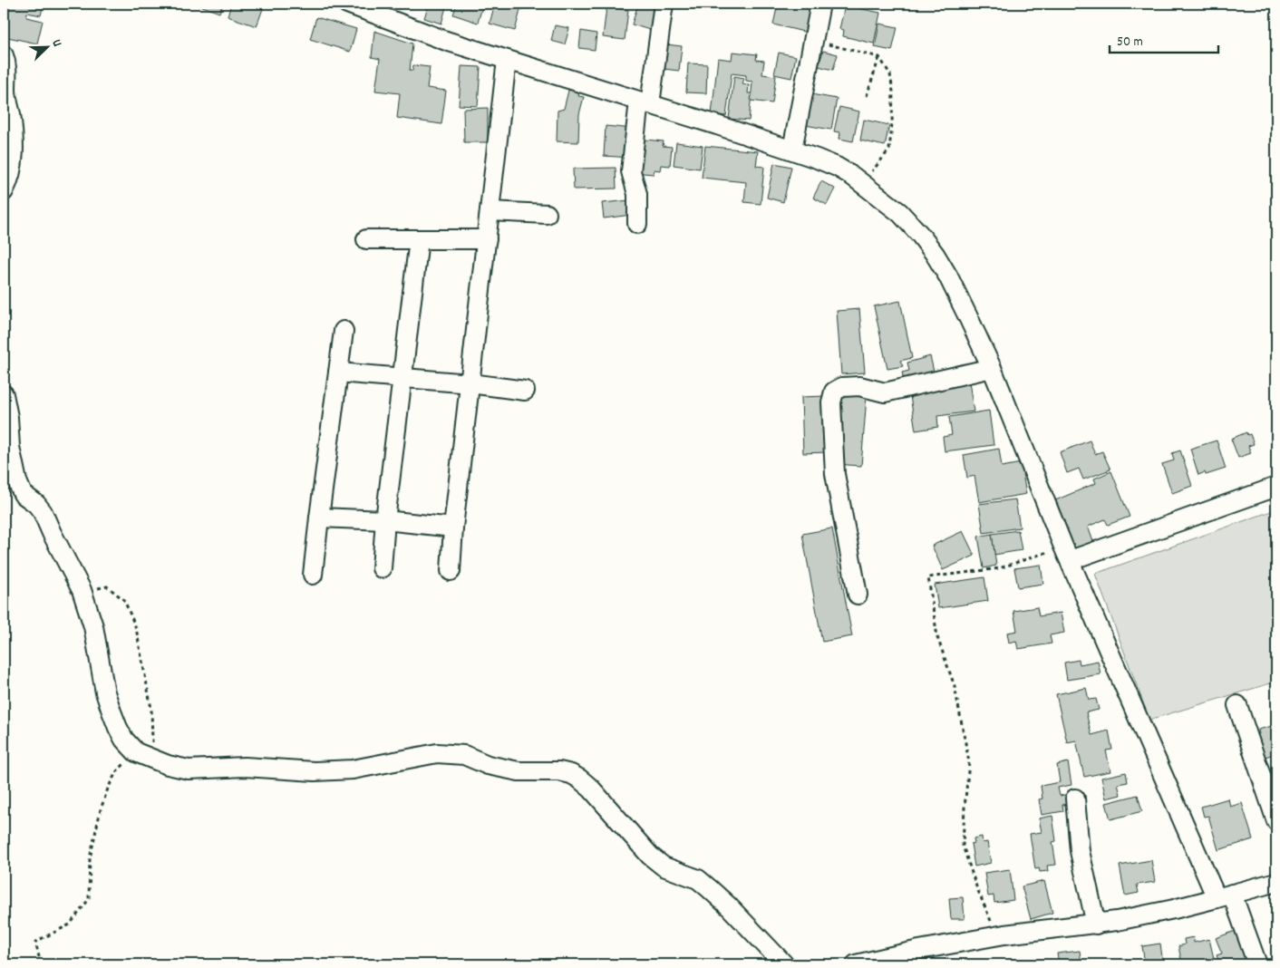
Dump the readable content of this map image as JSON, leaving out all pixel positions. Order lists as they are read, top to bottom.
{
  "scale_bar": "50 m",
  "north": "top right"
}
